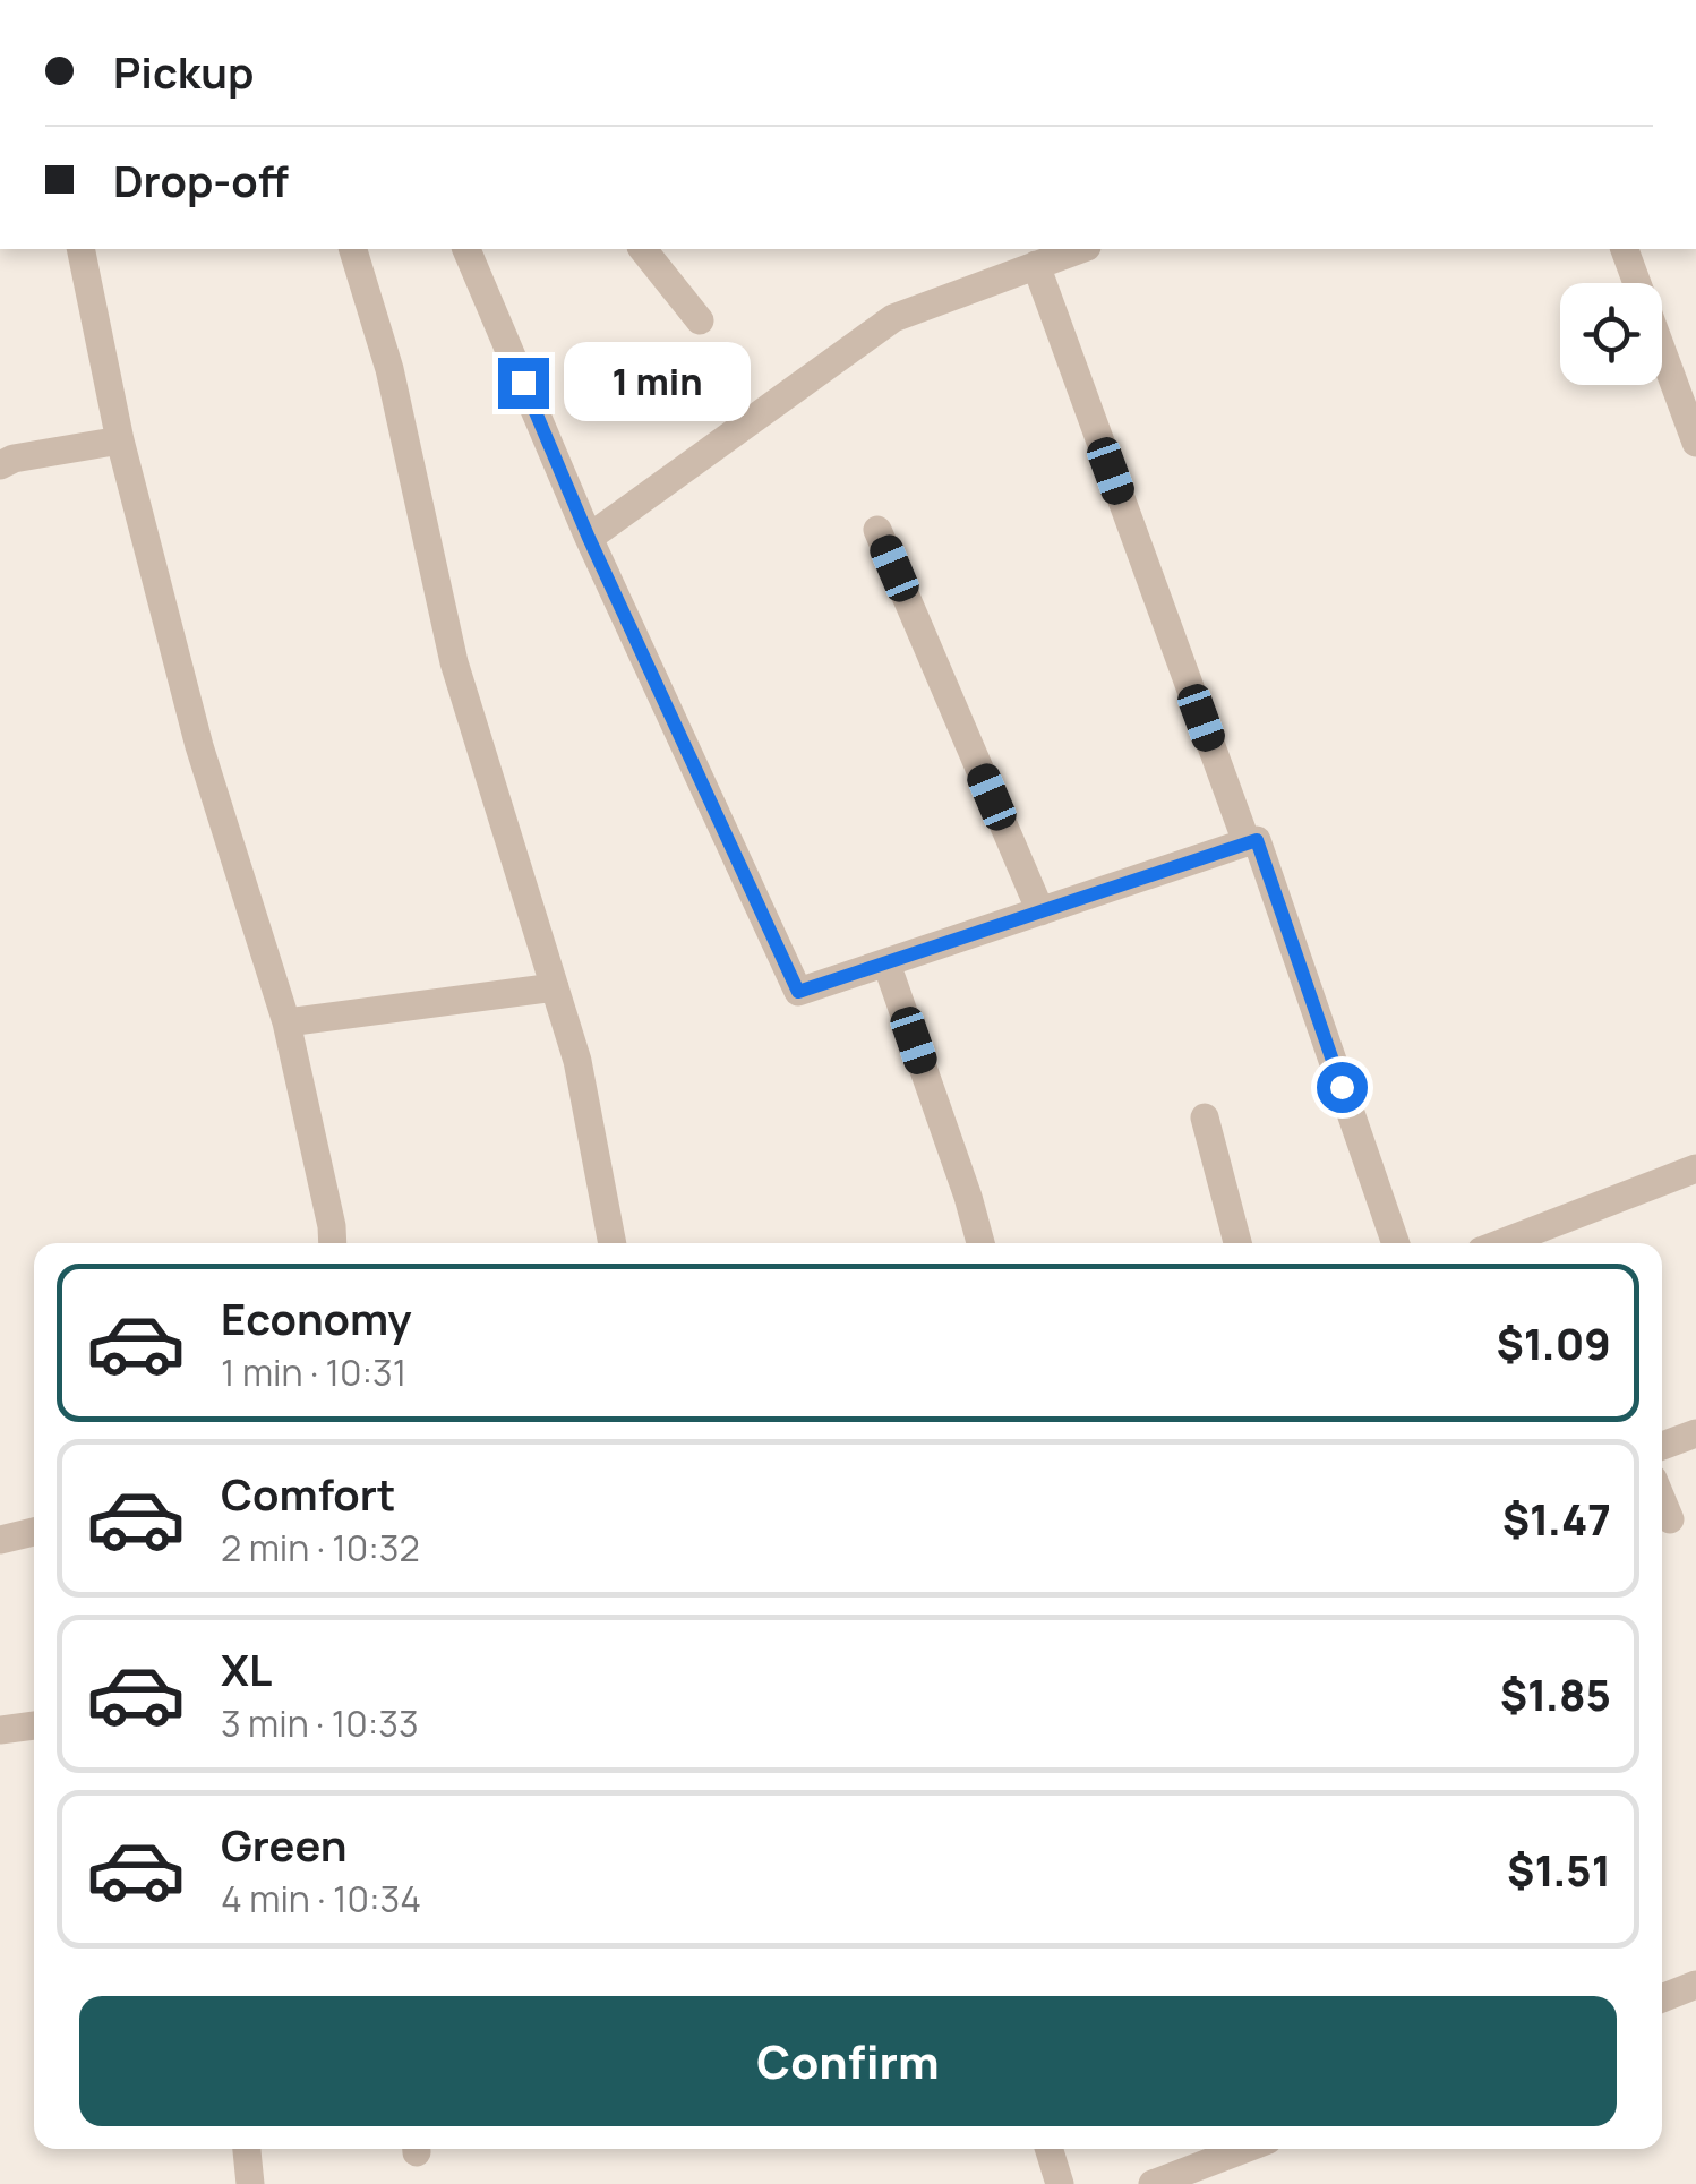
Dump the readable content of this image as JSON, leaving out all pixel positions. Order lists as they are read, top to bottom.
{
  "page": {
    "banner": ["Pickup", "Drop-off"],
    "bubble": "1 min",
    "list": [
      {
        "name": "Economy",
        "note": "1 min · 10:31",
        "value": "$1.09"
      },
      {
        "name": "Comfort",
        "note": "2 min · 10:32",
        "value": "$1.47"
      },
      {
        "name": "XL",
        "note": "3 min · 10:33",
        "value": "$1.85"
      },
      {
        "name": "Green",
        "note": "4 min · 10:34",
        "value": "$1.51"
      }
    ],
    "buttons": "Confirm"
  }
}
